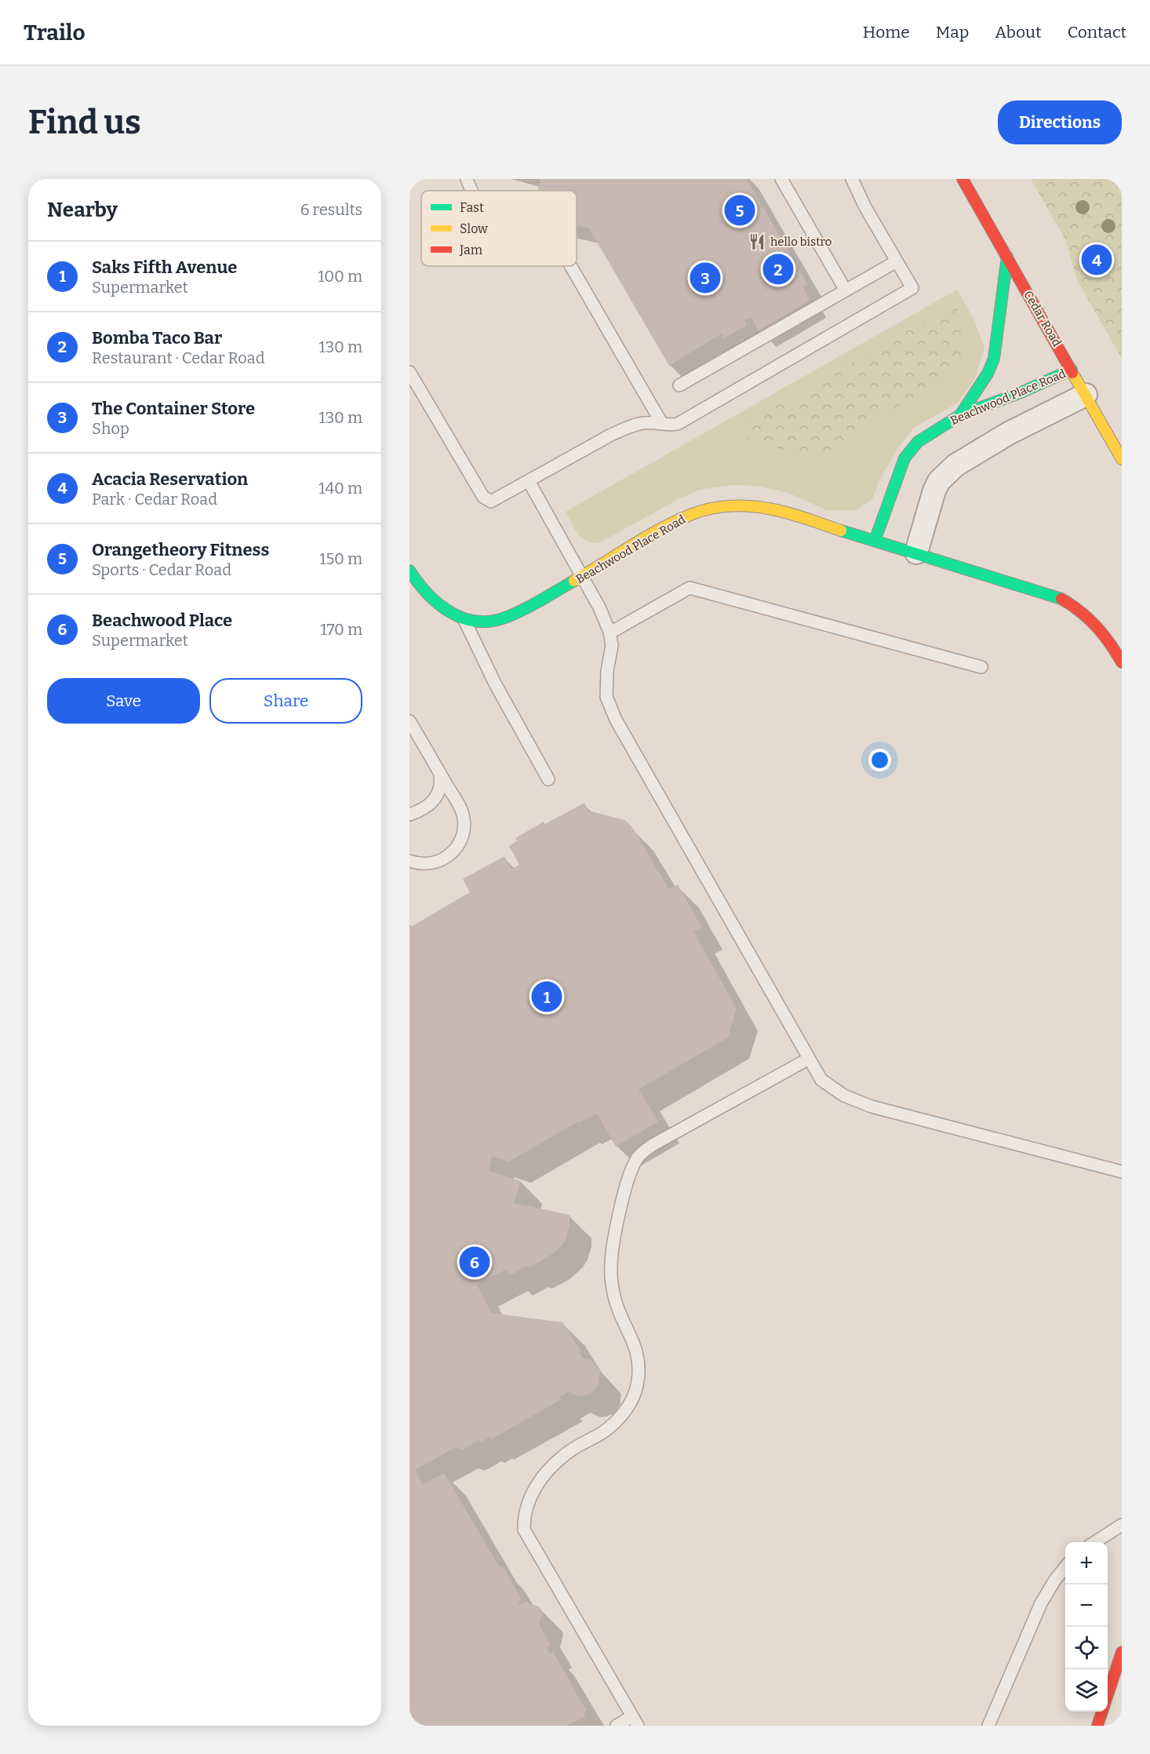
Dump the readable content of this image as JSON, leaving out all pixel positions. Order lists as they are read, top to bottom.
{
  "streets": {
    "street": ["Cedar Road", "Beachwood Place Road"]
  },
  "crossings": [
    ["Cedar Road", "Beachwood Place Road"]
  ],
  "places": {
    "restaurant": ["hello bistro"]
  },
  "legend": ["Fast", "Slow", "Jam"],
  "page": {
    "header": "Trailo",
    "nav": [
      "Home",
      "Map",
      "About",
      "Contact"
    ],
    "buttons": [
      "Directions",
      ["Save", "Share"]
    ],
    "title": "Find us",
    "heading": ["Nearby", "6 results"],
    "pins": [
      "5",
      "4",
      "2",
      "3",
      "1",
      "6"
    ],
    "list": [
      {
        "mark": "1",
        "name": "Saks Fifth Avenue",
        "note": "Supermarket",
        "value": "100 m"
      },
      {
        "mark": "2",
        "name": "Bomba Taco Bar",
        "note": "Restaurant · Cedar Road",
        "value": "130 m"
      },
      {
        "mark": "3",
        "name": "The Container Store",
        "note": "Shop",
        "value": "130 m"
      },
      {
        "mark": "4",
        "name": "Acacia Reservation",
        "note": "Park · Cedar Road",
        "value": "140 m"
      },
      {
        "mark": "5",
        "name": "Orangetheory Fitness",
        "note": "Sports · Cedar Road",
        "value": "150 m"
      },
      {
        "mark": "6",
        "name": "Beachwood Place",
        "note": "Supermarket",
        "value": "170 m"
      }
    ],
    "map_buttons": ["+", "−"]
  }
}
